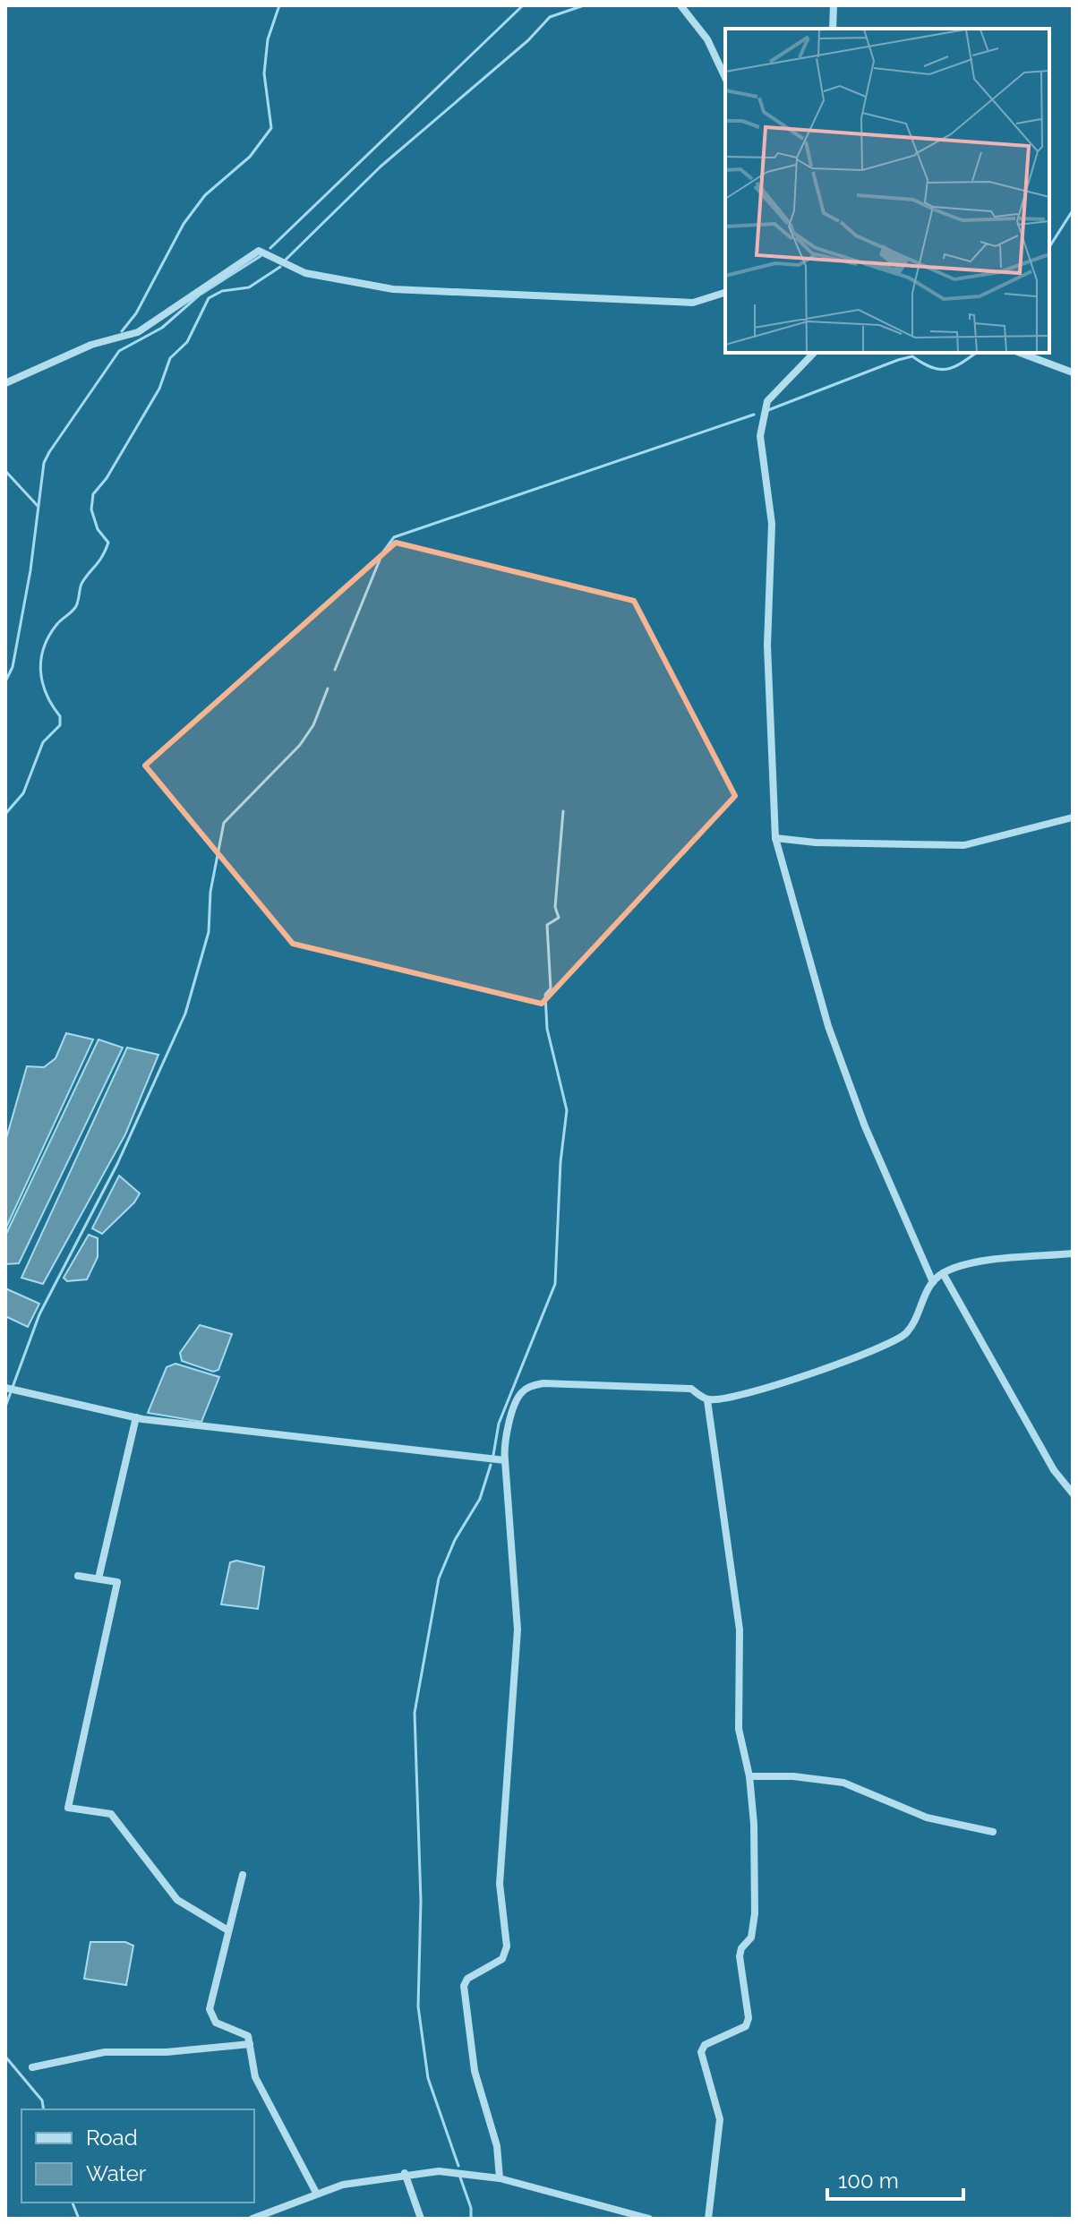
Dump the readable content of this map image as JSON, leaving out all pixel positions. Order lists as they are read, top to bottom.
{
  "legend": ["Road", "Water"],
  "scale_bar": "100 m"
}
